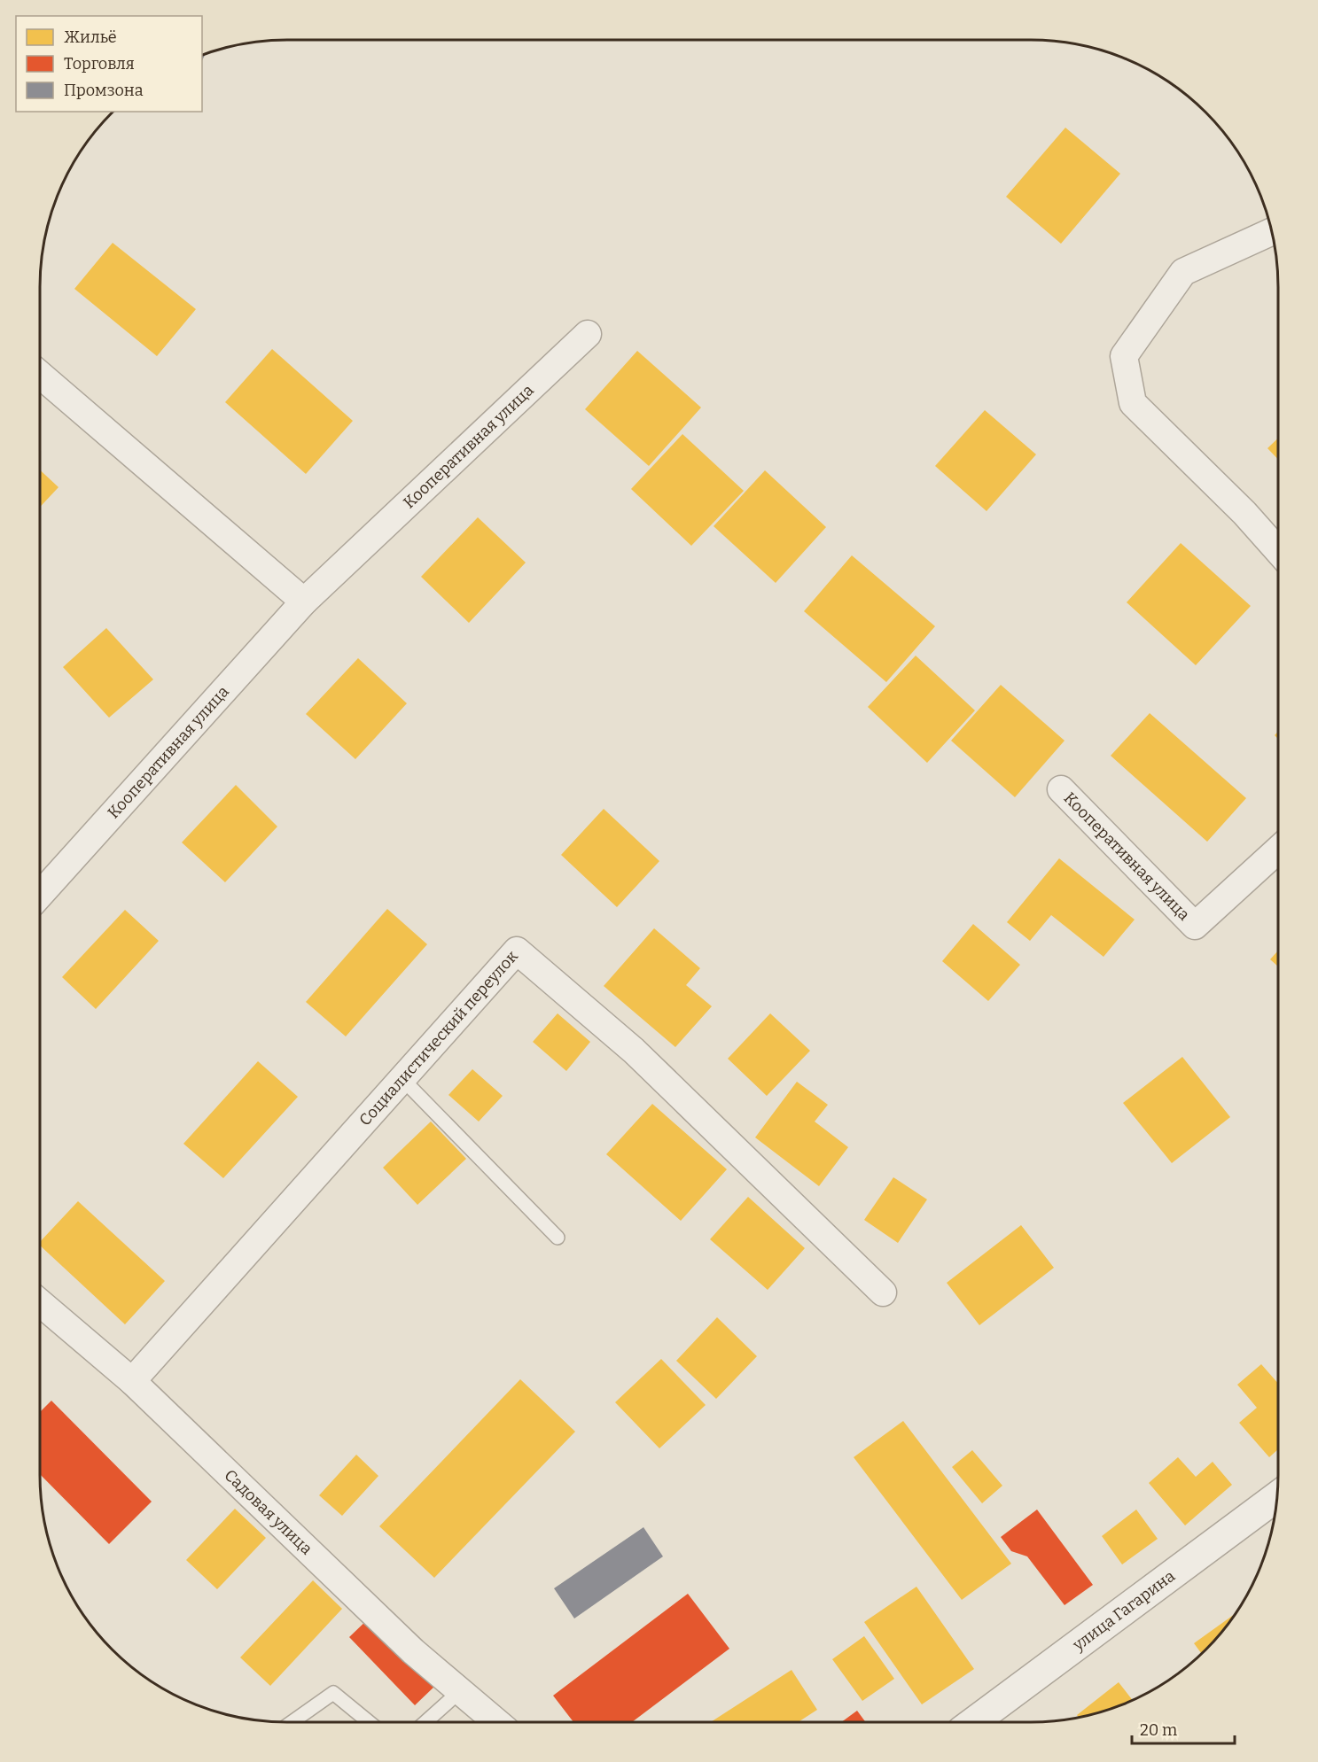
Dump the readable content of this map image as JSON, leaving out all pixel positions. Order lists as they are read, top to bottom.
{
  "streets": {
    "street": [
      "Кооперативная улица",
      "Социалистический переулок",
      "Садовая улица",
      "улица Гагарина"
    ]
  },
  "crossings": [
    ["Социалистический переулок", "Садовая улица"]
  ],
  "legend": ["Жильё", "Торговля", "Промзона"],
  "scale_bar": "20 m"
}
